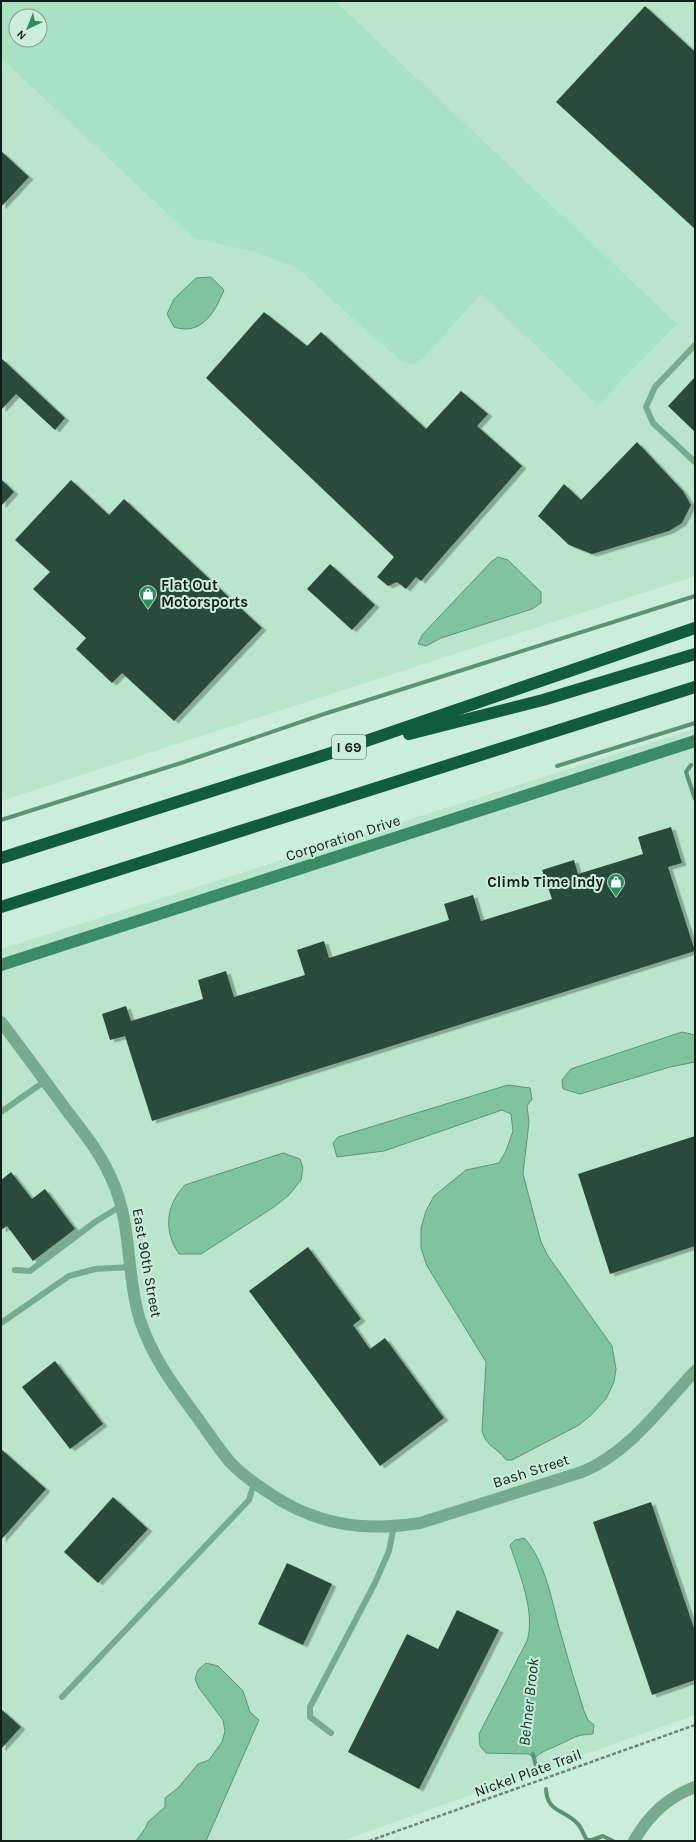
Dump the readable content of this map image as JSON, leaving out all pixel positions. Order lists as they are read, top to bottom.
{
  "streets": {
    "highway": ["I 69"],
    "street": ["Corporation Drive", "East 90th Street", "Bash Street"],
    "path": ["Nickel Plate Trail"]
  },
  "crossings": [
    ["East 90th Street", "Bash Street"]
  ],
  "water": ["Behner Brook"],
  "places": {
    "shop": ["Flat Out Motorsports", "Climb Time Indy"]
  },
  "north": "bottom left"
}
